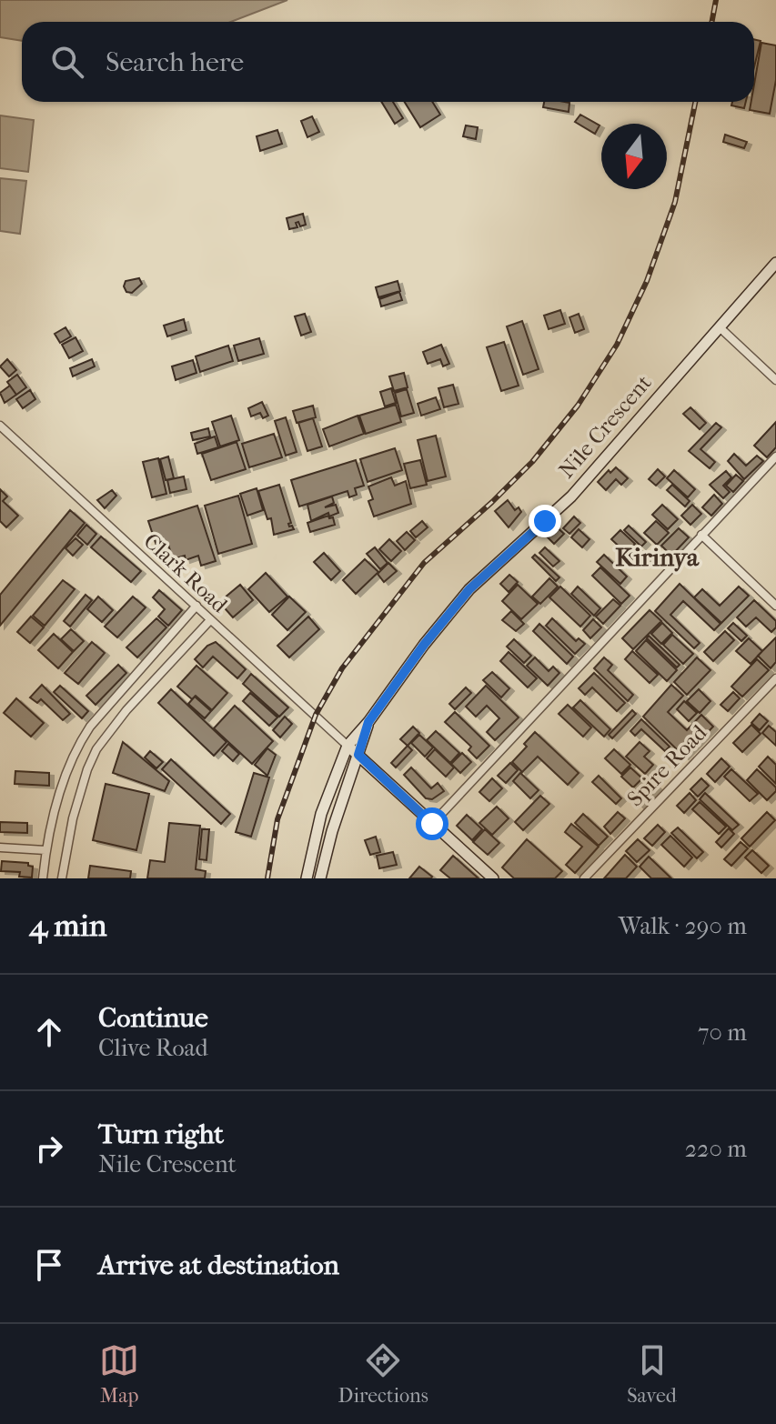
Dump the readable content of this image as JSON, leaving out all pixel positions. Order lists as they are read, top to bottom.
{
  "streets": {
    "street": ["Nile Crescent", "Clark Road", "Spire Road"]
  },
  "crossings": [
    ["Nile Crescent", "Clark Road"]
  ],
  "districts": ["Kirinya"],
  "north": "bottom",
  "page": {
    "search": "Search here",
    "heading": ["4 min", "Walk · 290 m"],
    "list": [
      ["Continue", "Clive Road", "70 m"],
      ["Turn right", "Nile Crescent", "220 m"],
      "Arrive at destination"
    ],
    "nav": ["Map", "Directions", "Saved"]
  }
}
